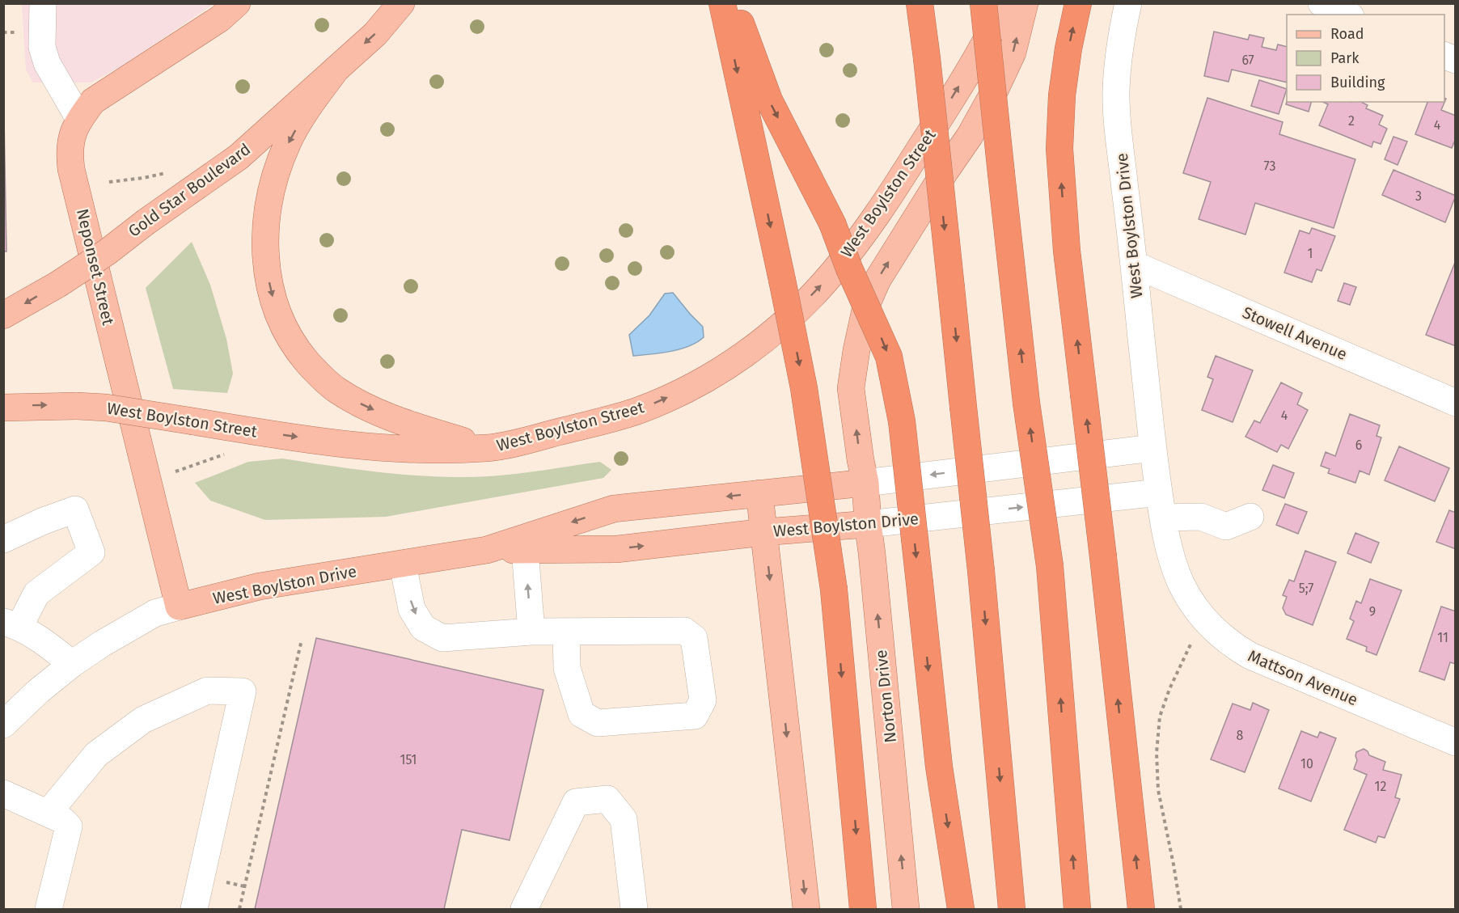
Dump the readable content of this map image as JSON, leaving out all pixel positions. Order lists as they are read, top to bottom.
{
  "streets": {
    "main road": [
      "Gold Star Boulevard",
      "West Boylston Street",
      "West Boylston Drive",
      "Neponset Street",
      "Norton Drive"
    ],
    "street": ["Stowell Avenue", "Mattson Avenue"]
  },
  "crossings": [
    ["West Boylston Drive", "Neponset Street"],
    ["West Boylston Drive", "Stowell Avenue"],
    ["West Boylston Drive", "Mattson Avenue"],
    ["West Boylston Drive", "Norton Drive"]
  ],
  "one_way": ["Gold Star Boulevard", "West Boylston Street"],
  "house_numbers": [
    "67",
    "2",
    "4",
    "73",
    "3",
    "1",
    "4",
    "6",
    "5;7",
    "9",
    "11",
    "8",
    "151",
    "10",
    "12"
  ],
  "legend": ["Road", "Park", "Building"]
}
